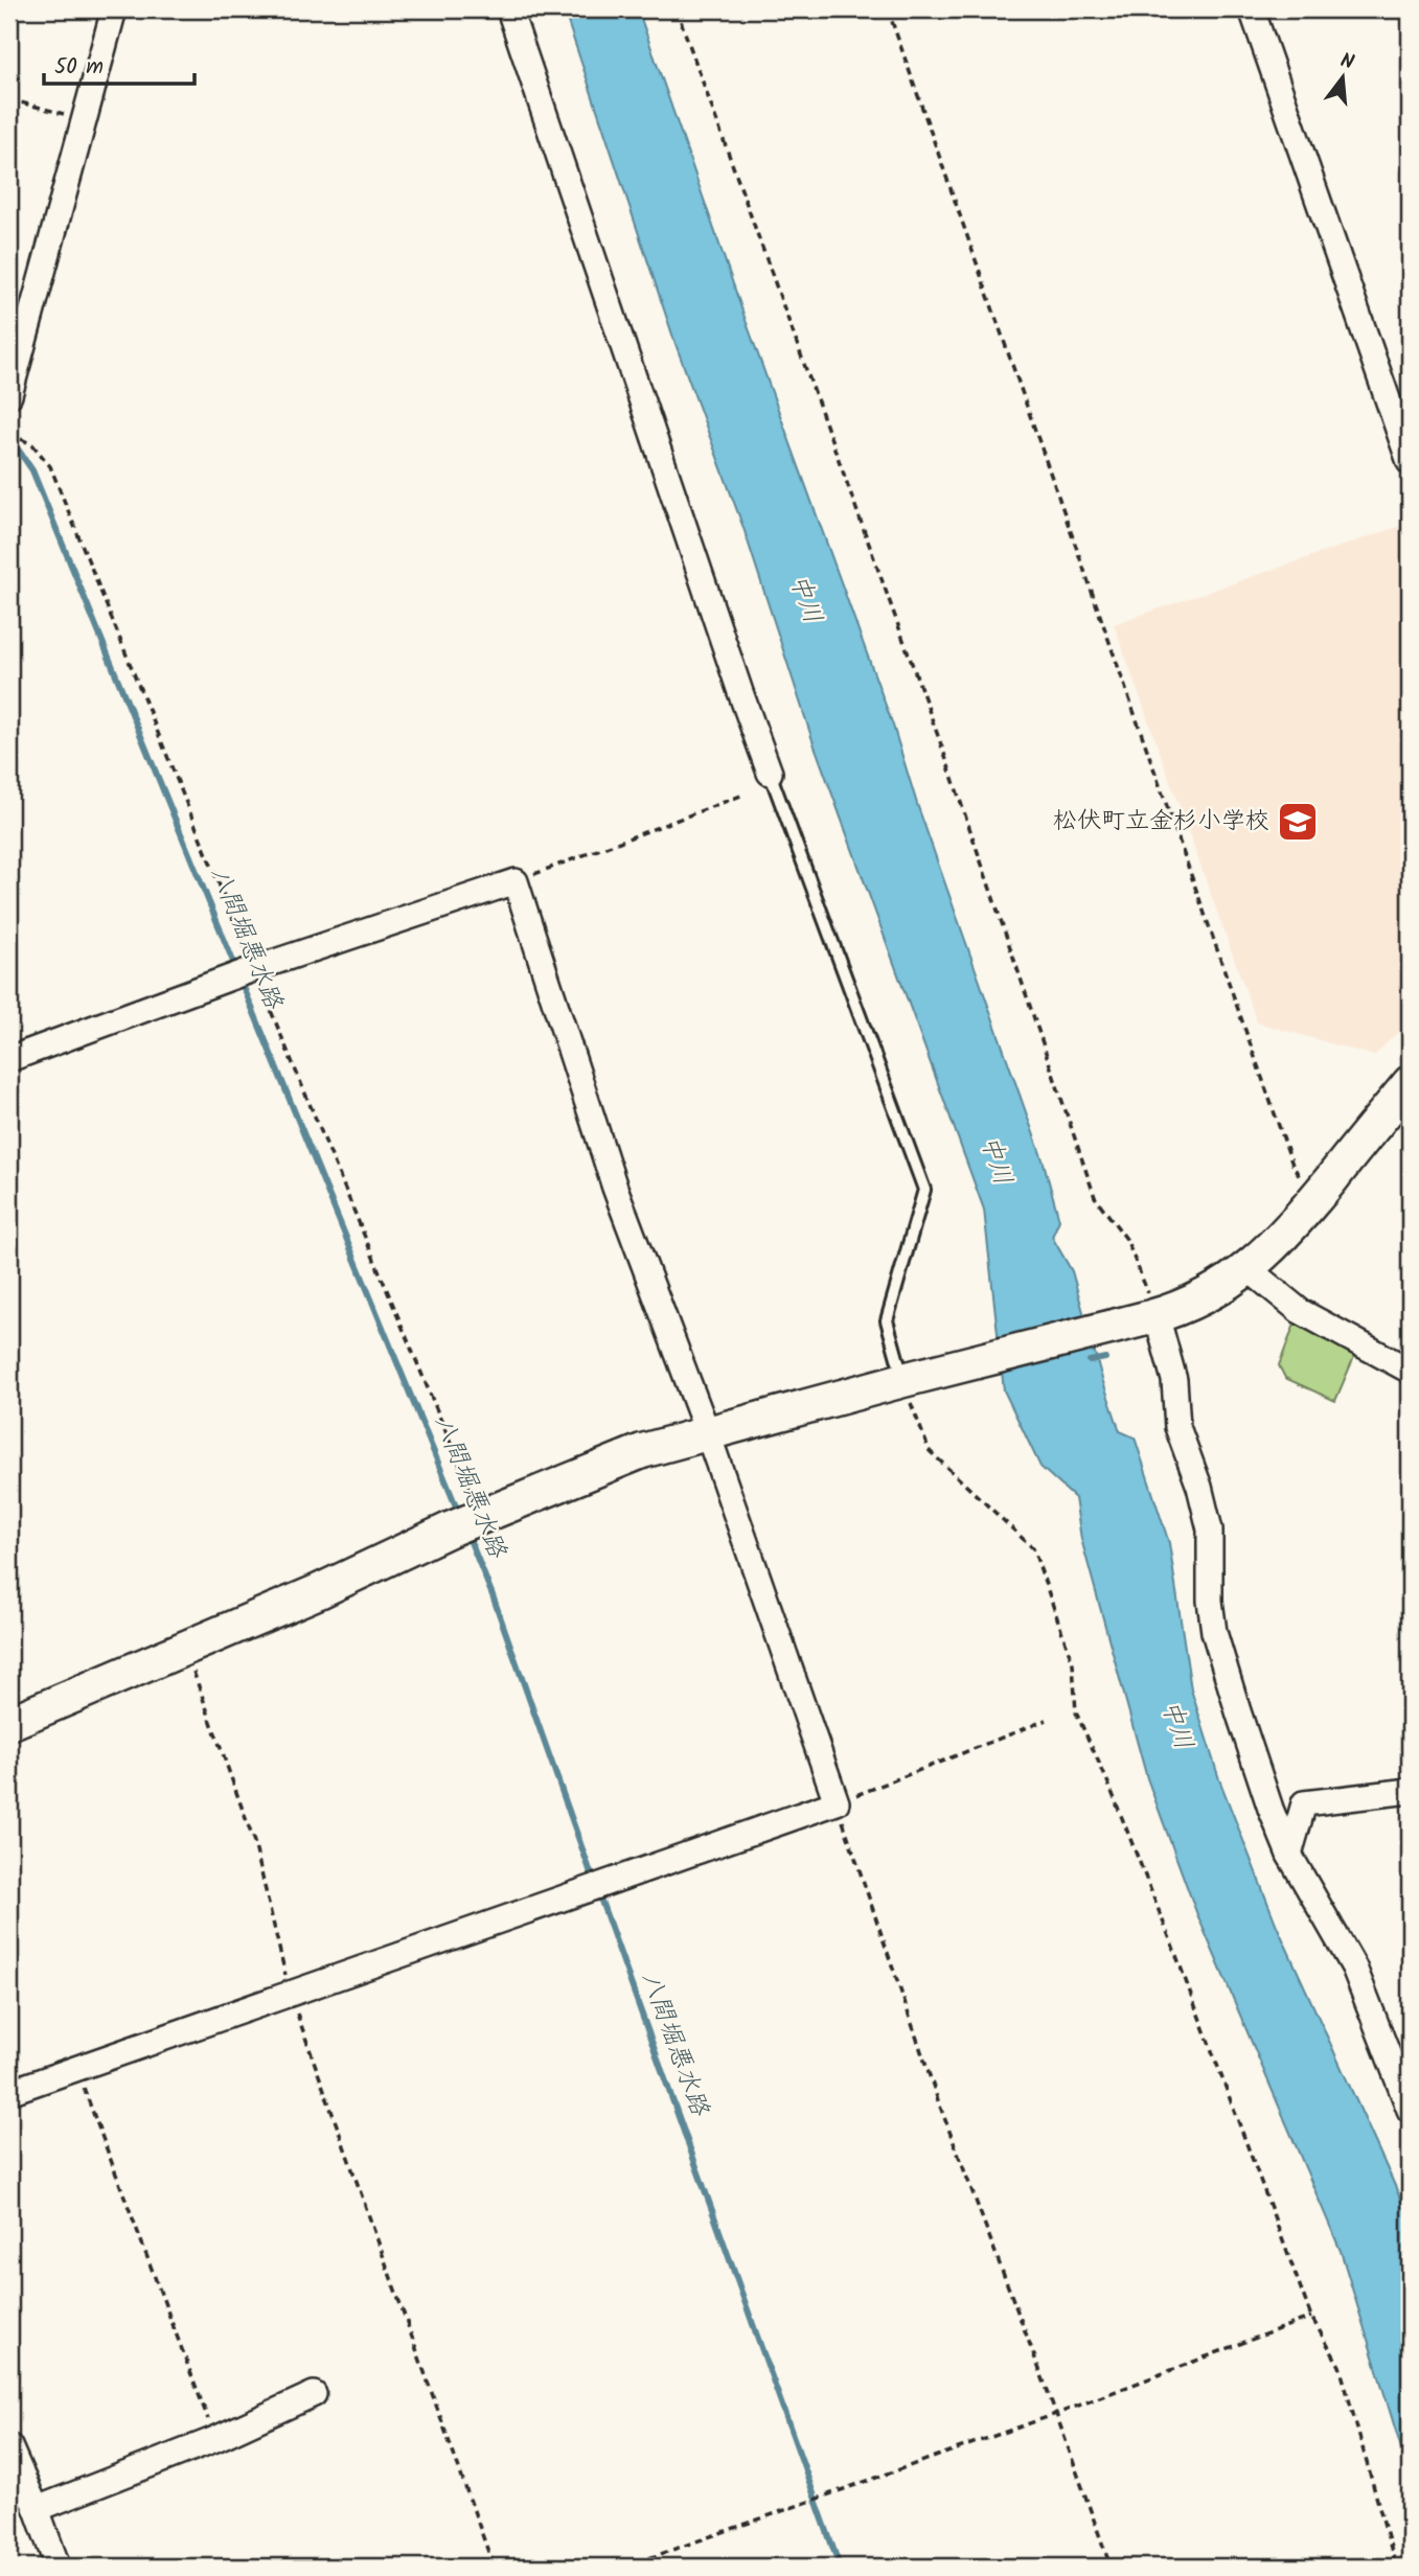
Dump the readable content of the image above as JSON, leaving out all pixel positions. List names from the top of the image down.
{
  "water": ["中川", "八間堀悪水路"],
  "places": {
    "school or university": ["松伏町立金杉小学校"]
  },
  "scale_bar": "50 m",
  "north": "top"
}
